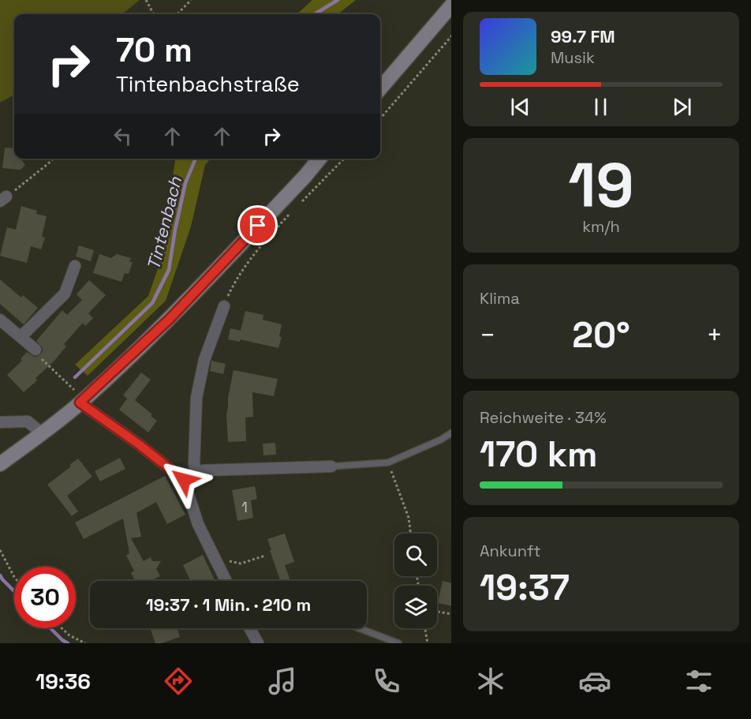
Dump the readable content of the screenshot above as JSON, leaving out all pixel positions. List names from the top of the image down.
{
  "water": ["Tintenbach"],
  "house_numbers": ["1"],
  "page": {
    "turn": ["70 m", "Tintenbachstraße"],
    "song": ["99.7 FM", "Musik"],
    "tile": [
      ["19", "km/h"],
      "Klima",
      ["Reichweite · 34%", "170 km"],
      ["Ankunft", "19:37"]
    ],
    "heat": ["−", "20°", "+"],
    "limit": "30",
    "trip": "19:37 · 1 Min. · 210 m",
    "tabs": "19:36"
  }
}
